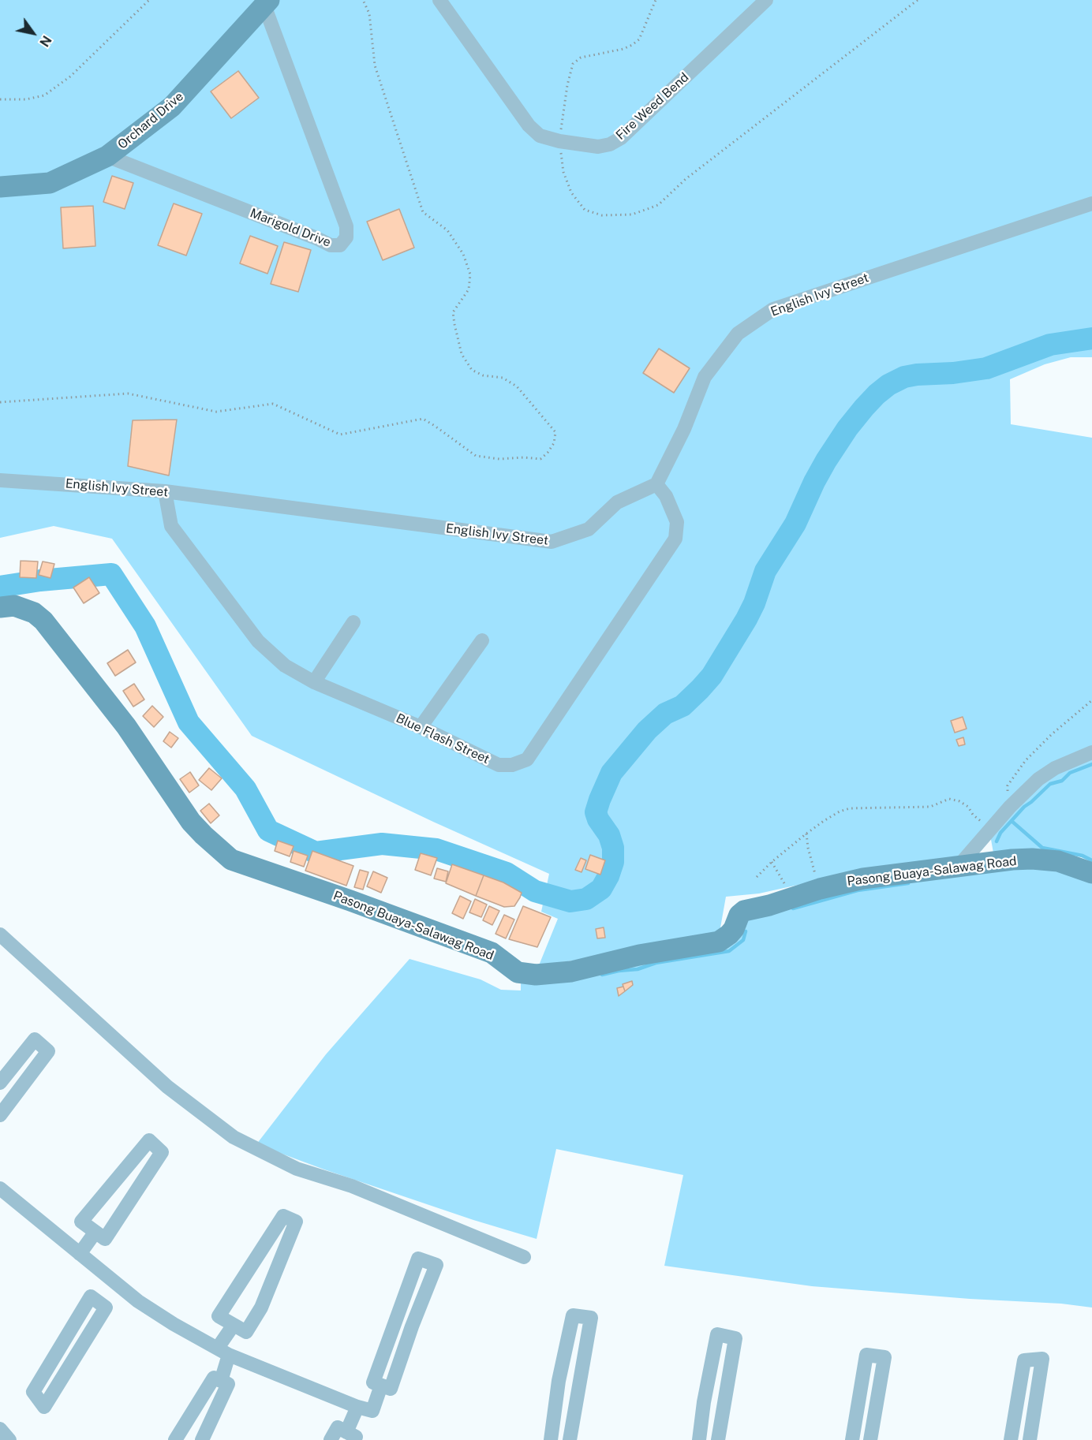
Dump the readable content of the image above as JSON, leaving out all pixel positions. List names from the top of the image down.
{
  "streets": {
    "street": [
      "Fire Weed Bend",
      "Orchard Drive",
      "Marigold Drive",
      "English Ivy Street",
      "Blue Flash Street",
      "Pasong Buaya-Salawag Road"
    ]
  },
  "crossings": [
    ["Orchard Drive", "Marigold Drive"],
    ["English Ivy Street", "Blue Flash Street"]
  ],
  "north": "bottom right"
}
